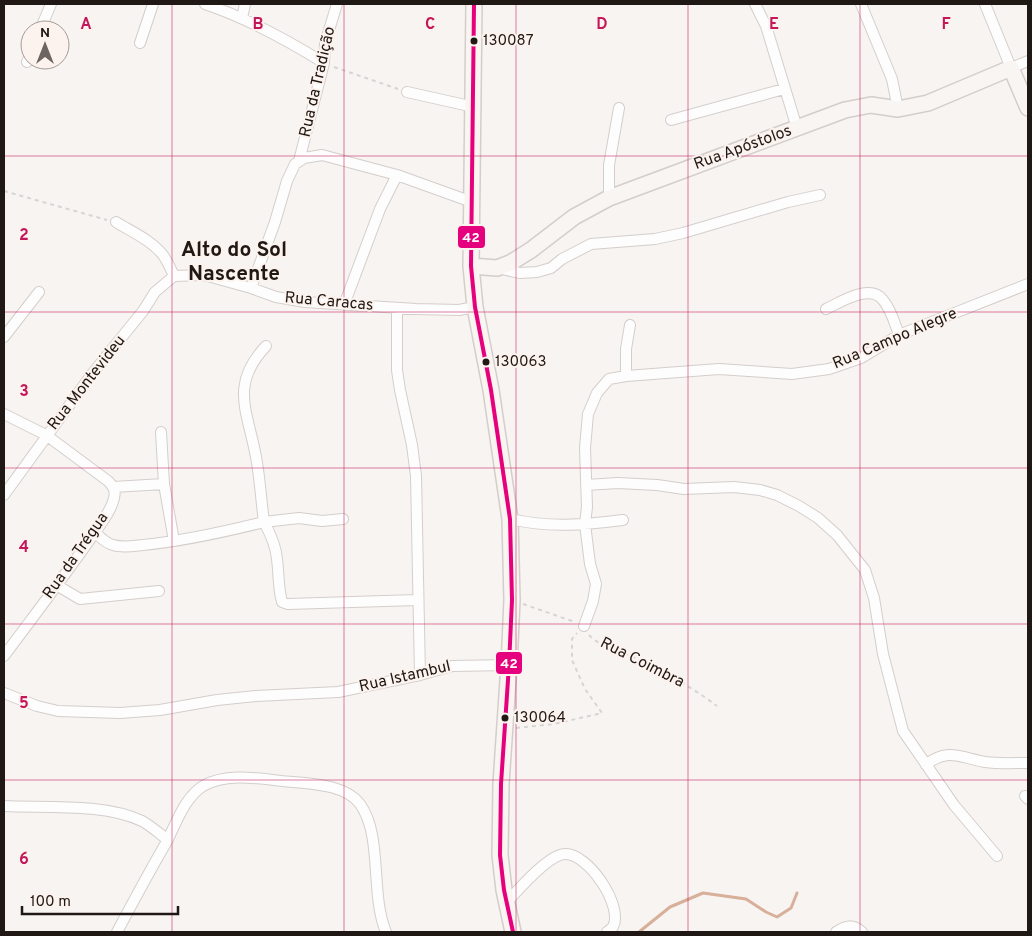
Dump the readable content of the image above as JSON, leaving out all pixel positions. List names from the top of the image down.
{
  "streets": {
    "main road": ["Rua Apóstolos"],
    "street": [
      "Rua da Tradição",
      "Rua Caracas",
      "Rua Campo Alegre",
      "Rua Montevideu",
      "Rua da Trégua",
      "Rua Istambul"
    ],
    "path": ["Rua Coimbra"]
  },
  "crossings": [
    ["Rua da Tradição", "Rua Caracas"],
    ["Rua Caracas", "Rua Montevideu"]
  ],
  "districts": ["Alto do Sol Nascente"],
  "places": ["130087", "130063", "130064"],
  "lines": ["transit line 42"],
  "scale_bar": "100 m",
  "north": "top",
  "grid": {
    "columns": [
      "A",
      "B",
      "C",
      "D",
      "E",
      "F"
    ],
    "rows": [
      "2",
      "3",
      "4",
      "5",
      "6"
    ]
  }
}
